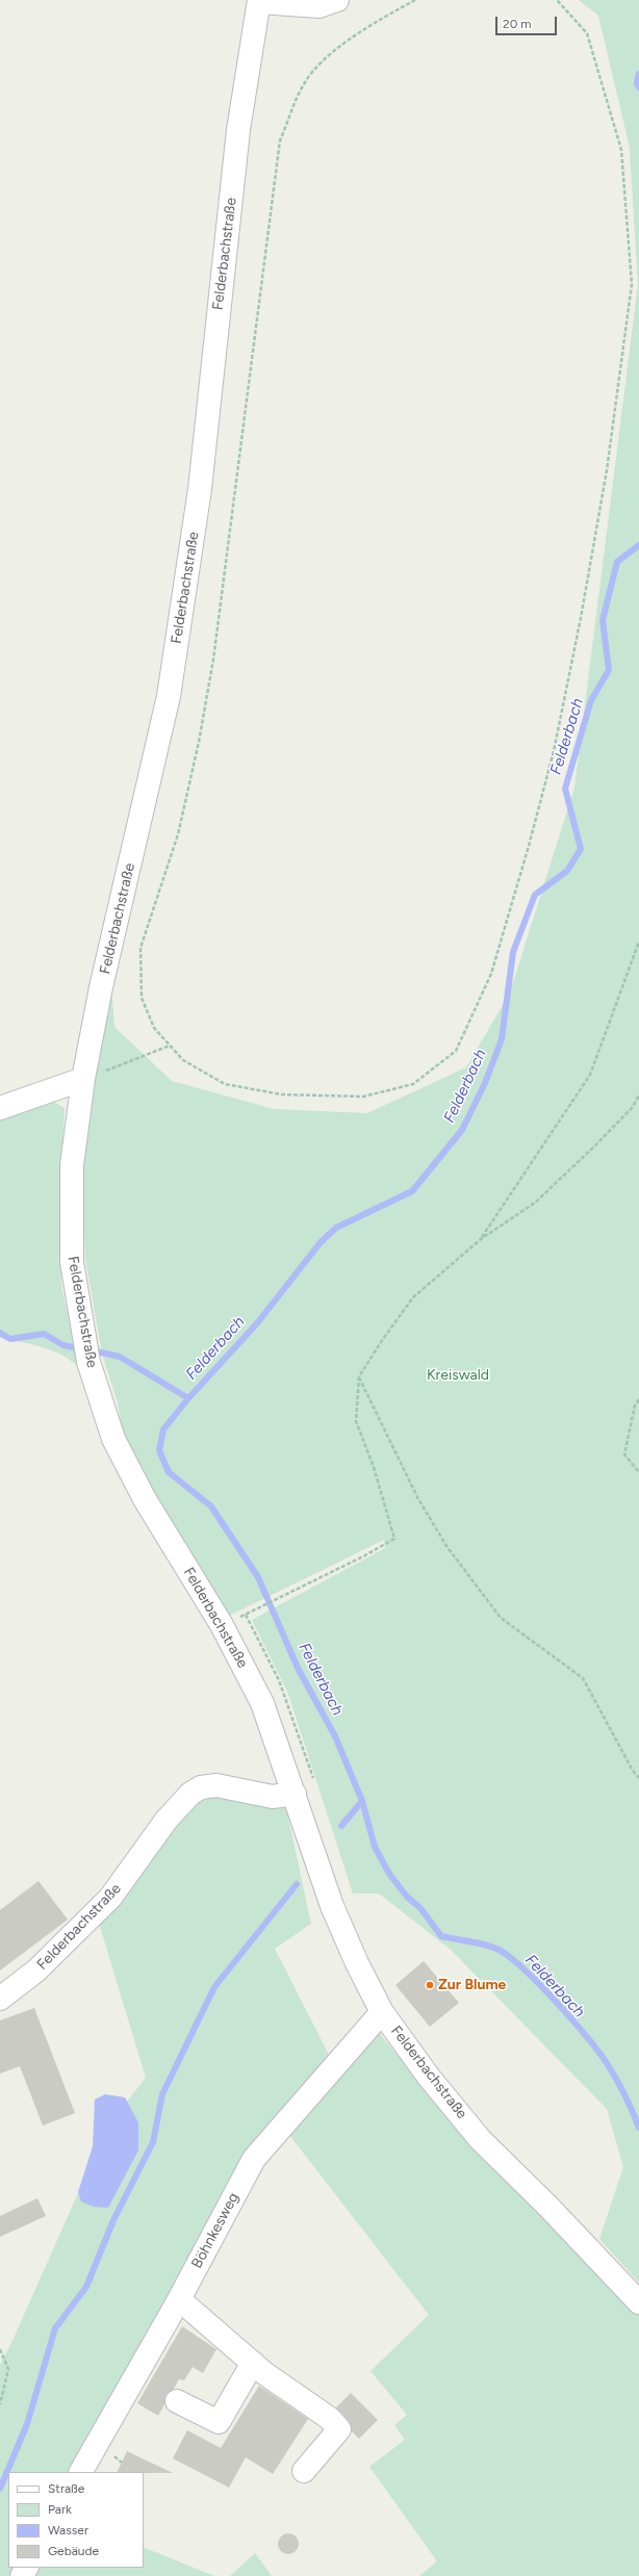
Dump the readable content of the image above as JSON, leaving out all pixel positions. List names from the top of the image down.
{
  "streets": {
    "street": ["Felderbachstraße", "Böhnkesweg"]
  },
  "crossings": [
    ["Felderbachstraße", "Böhnkesweg"]
  ],
  "water": ["Felderbach"],
  "parks": ["Kreiswald"],
  "places": ["Zur Blume"],
  "legend": [
    "Straße",
    "Park",
    "Wasser",
    "Gebäude"
  ],
  "scale_bar": "20 m"
}
